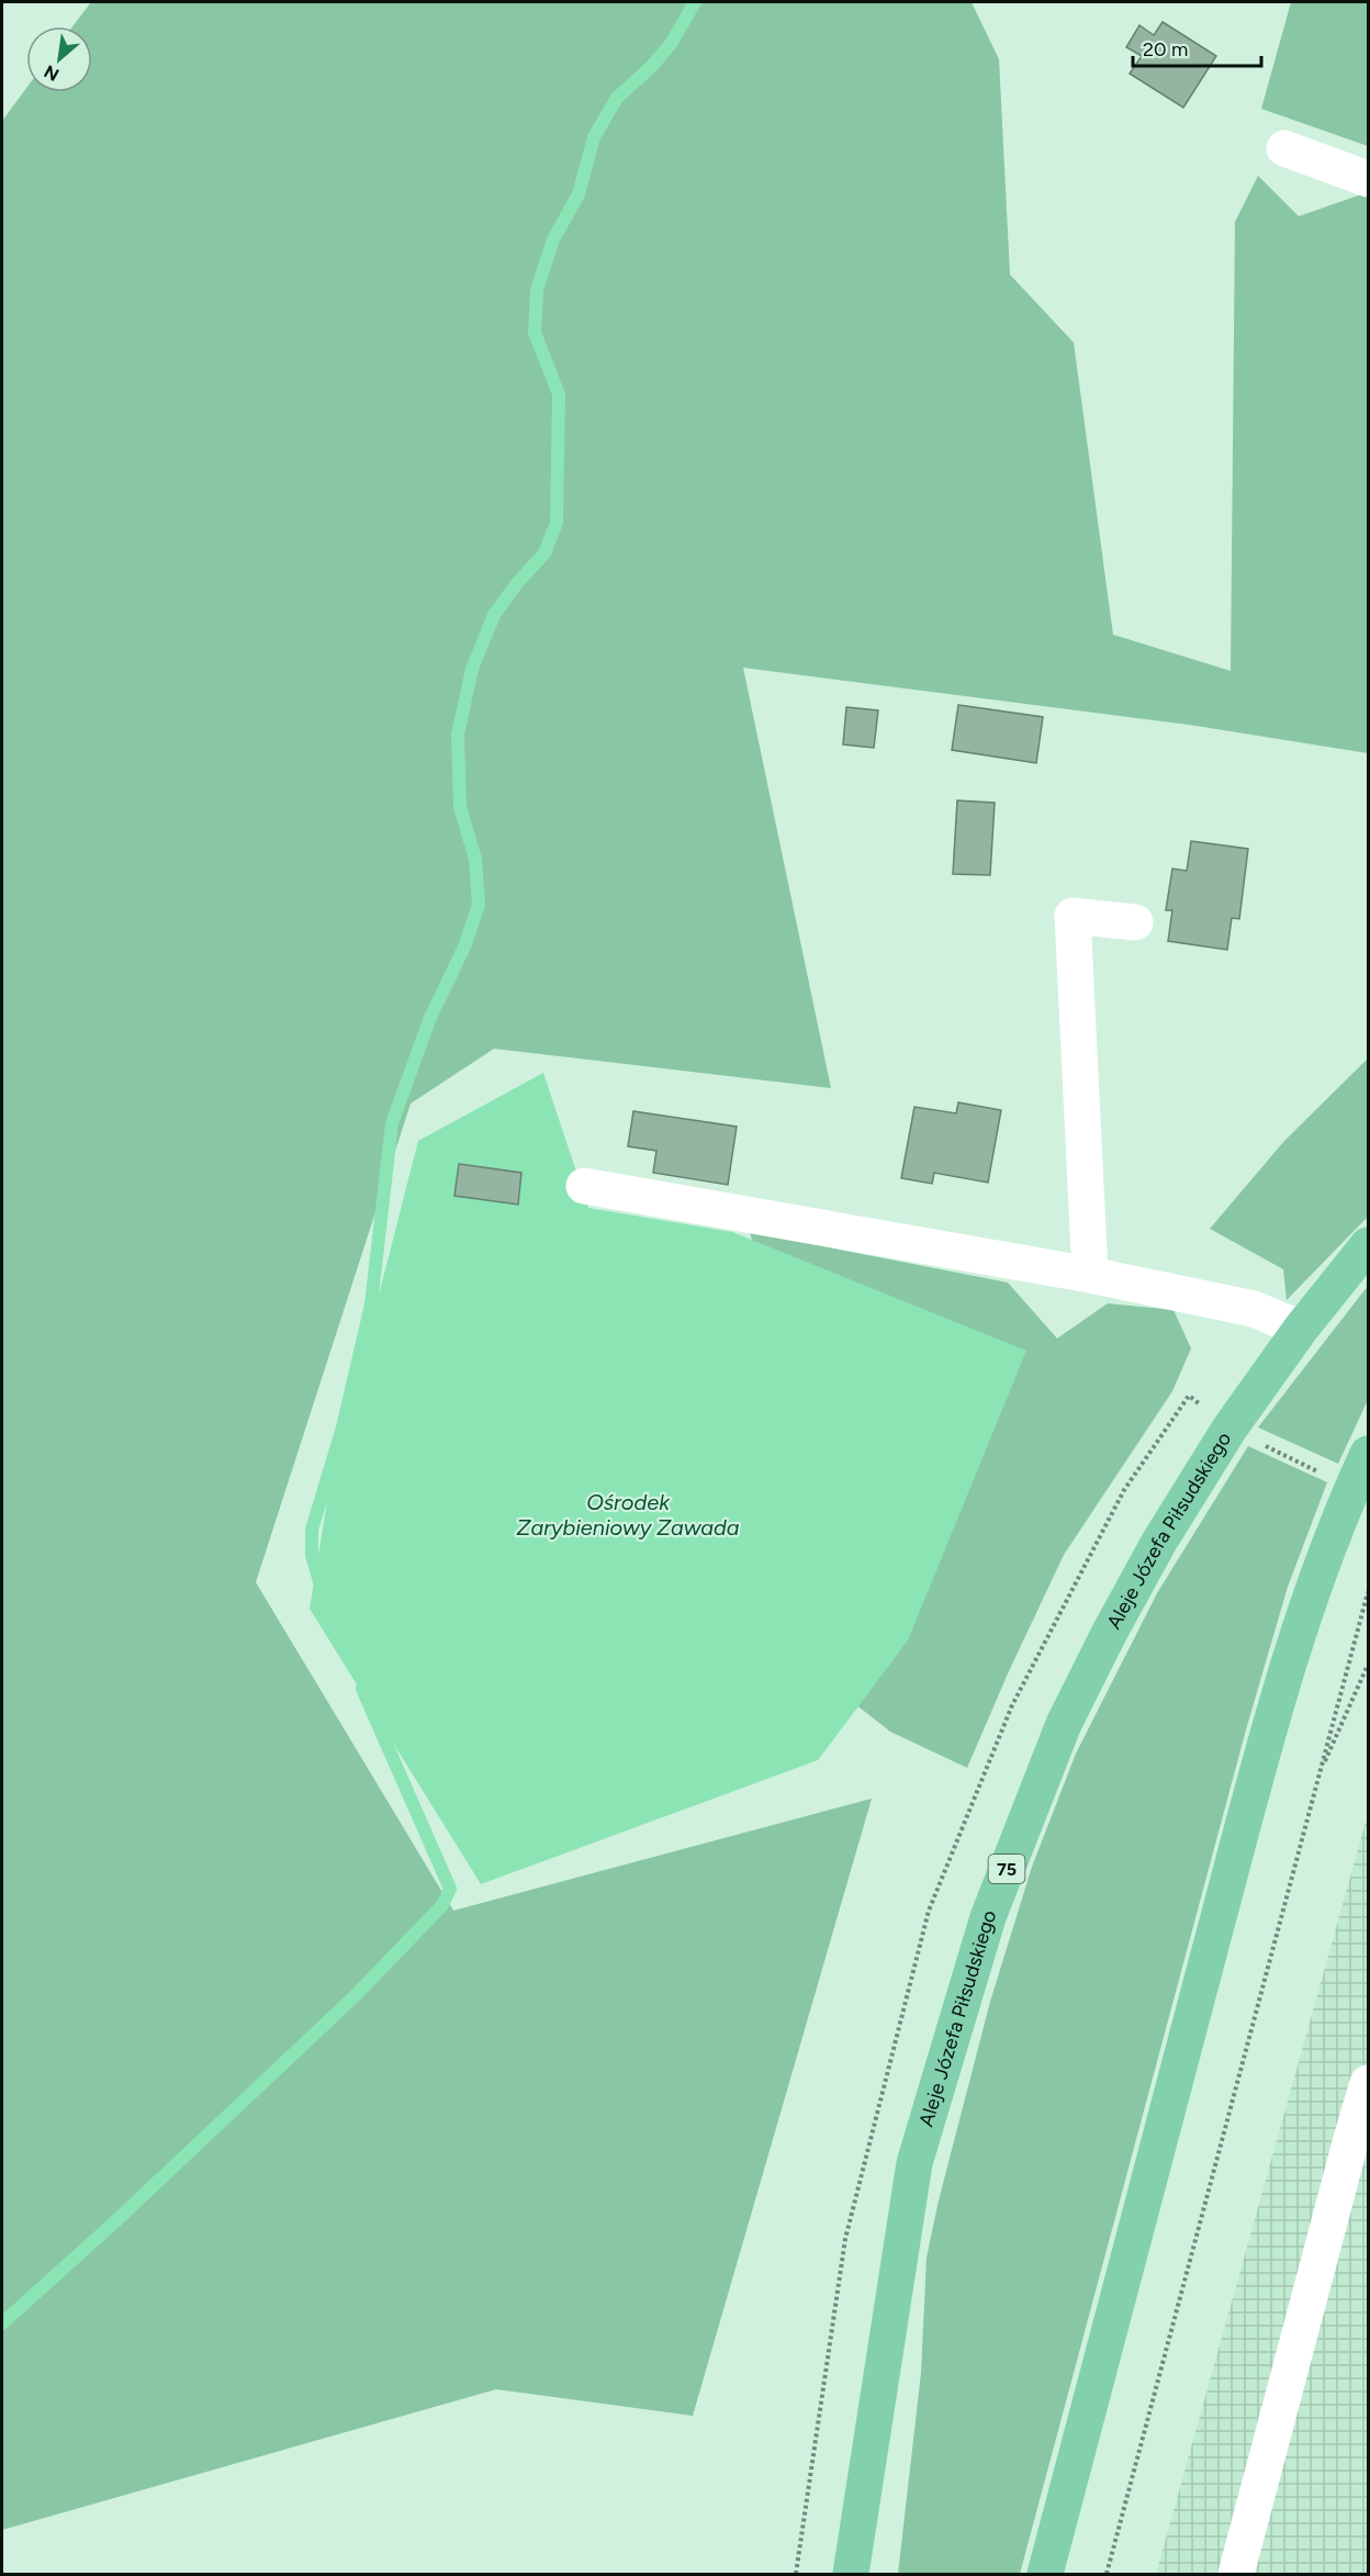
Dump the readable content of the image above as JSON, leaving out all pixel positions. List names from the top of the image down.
{
  "streets": {
    "main road": ["Aleje Józefa Piłsudskiego", "75"]
  },
  "water": ["Ośrodek Zarybieniowy Zawada"],
  "scale_bar": "20 m",
  "north": "bottom left"
}
